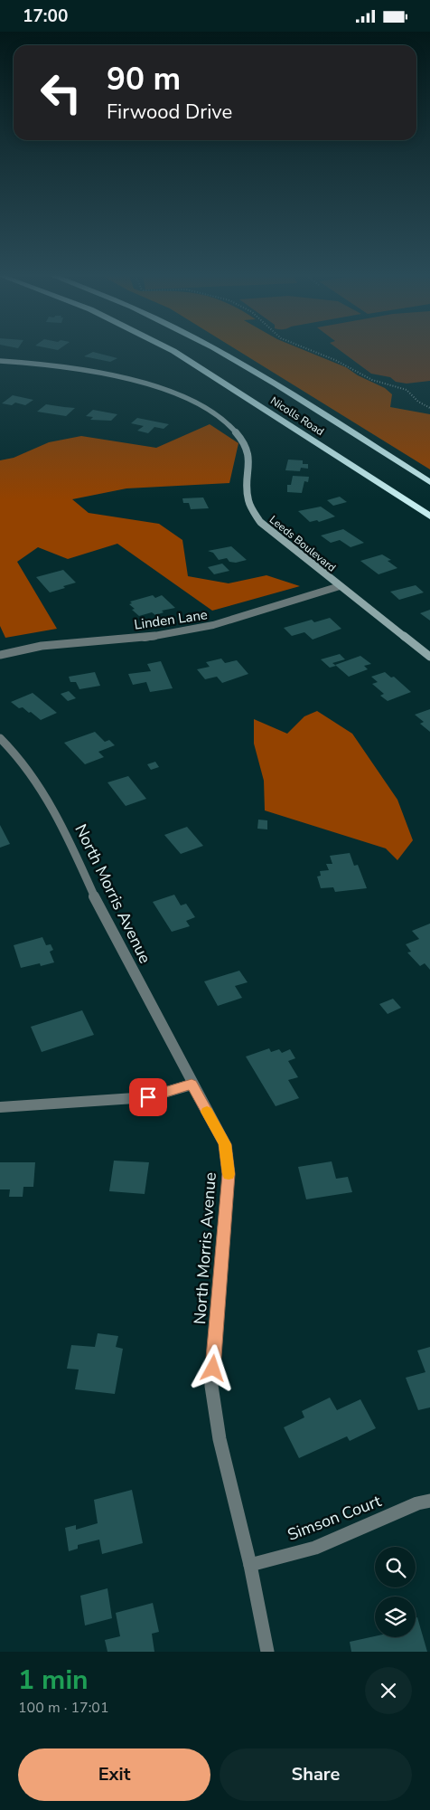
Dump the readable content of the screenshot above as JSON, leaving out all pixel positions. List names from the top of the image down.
{
  "streets": {
    "highway": ["Nicolls Road"],
    "street": [
      "Leeds Boulevard",
      "Linden Lane",
      "North Morris Avenue",
      "Simson Court"
    ]
  },
  "crossings": [
    ["Leeds Boulevard", "Linden Lane"],
    ["North Morris Avenue", "Simson Court"]
  ],
  "page": {
    "status": "17:00",
    "turn": ["90 m", "Firwood Drive"],
    "heading": ["1 min", "100 m · 17:01"],
    "buttons": ["Exit", "Share"]
  }
}
